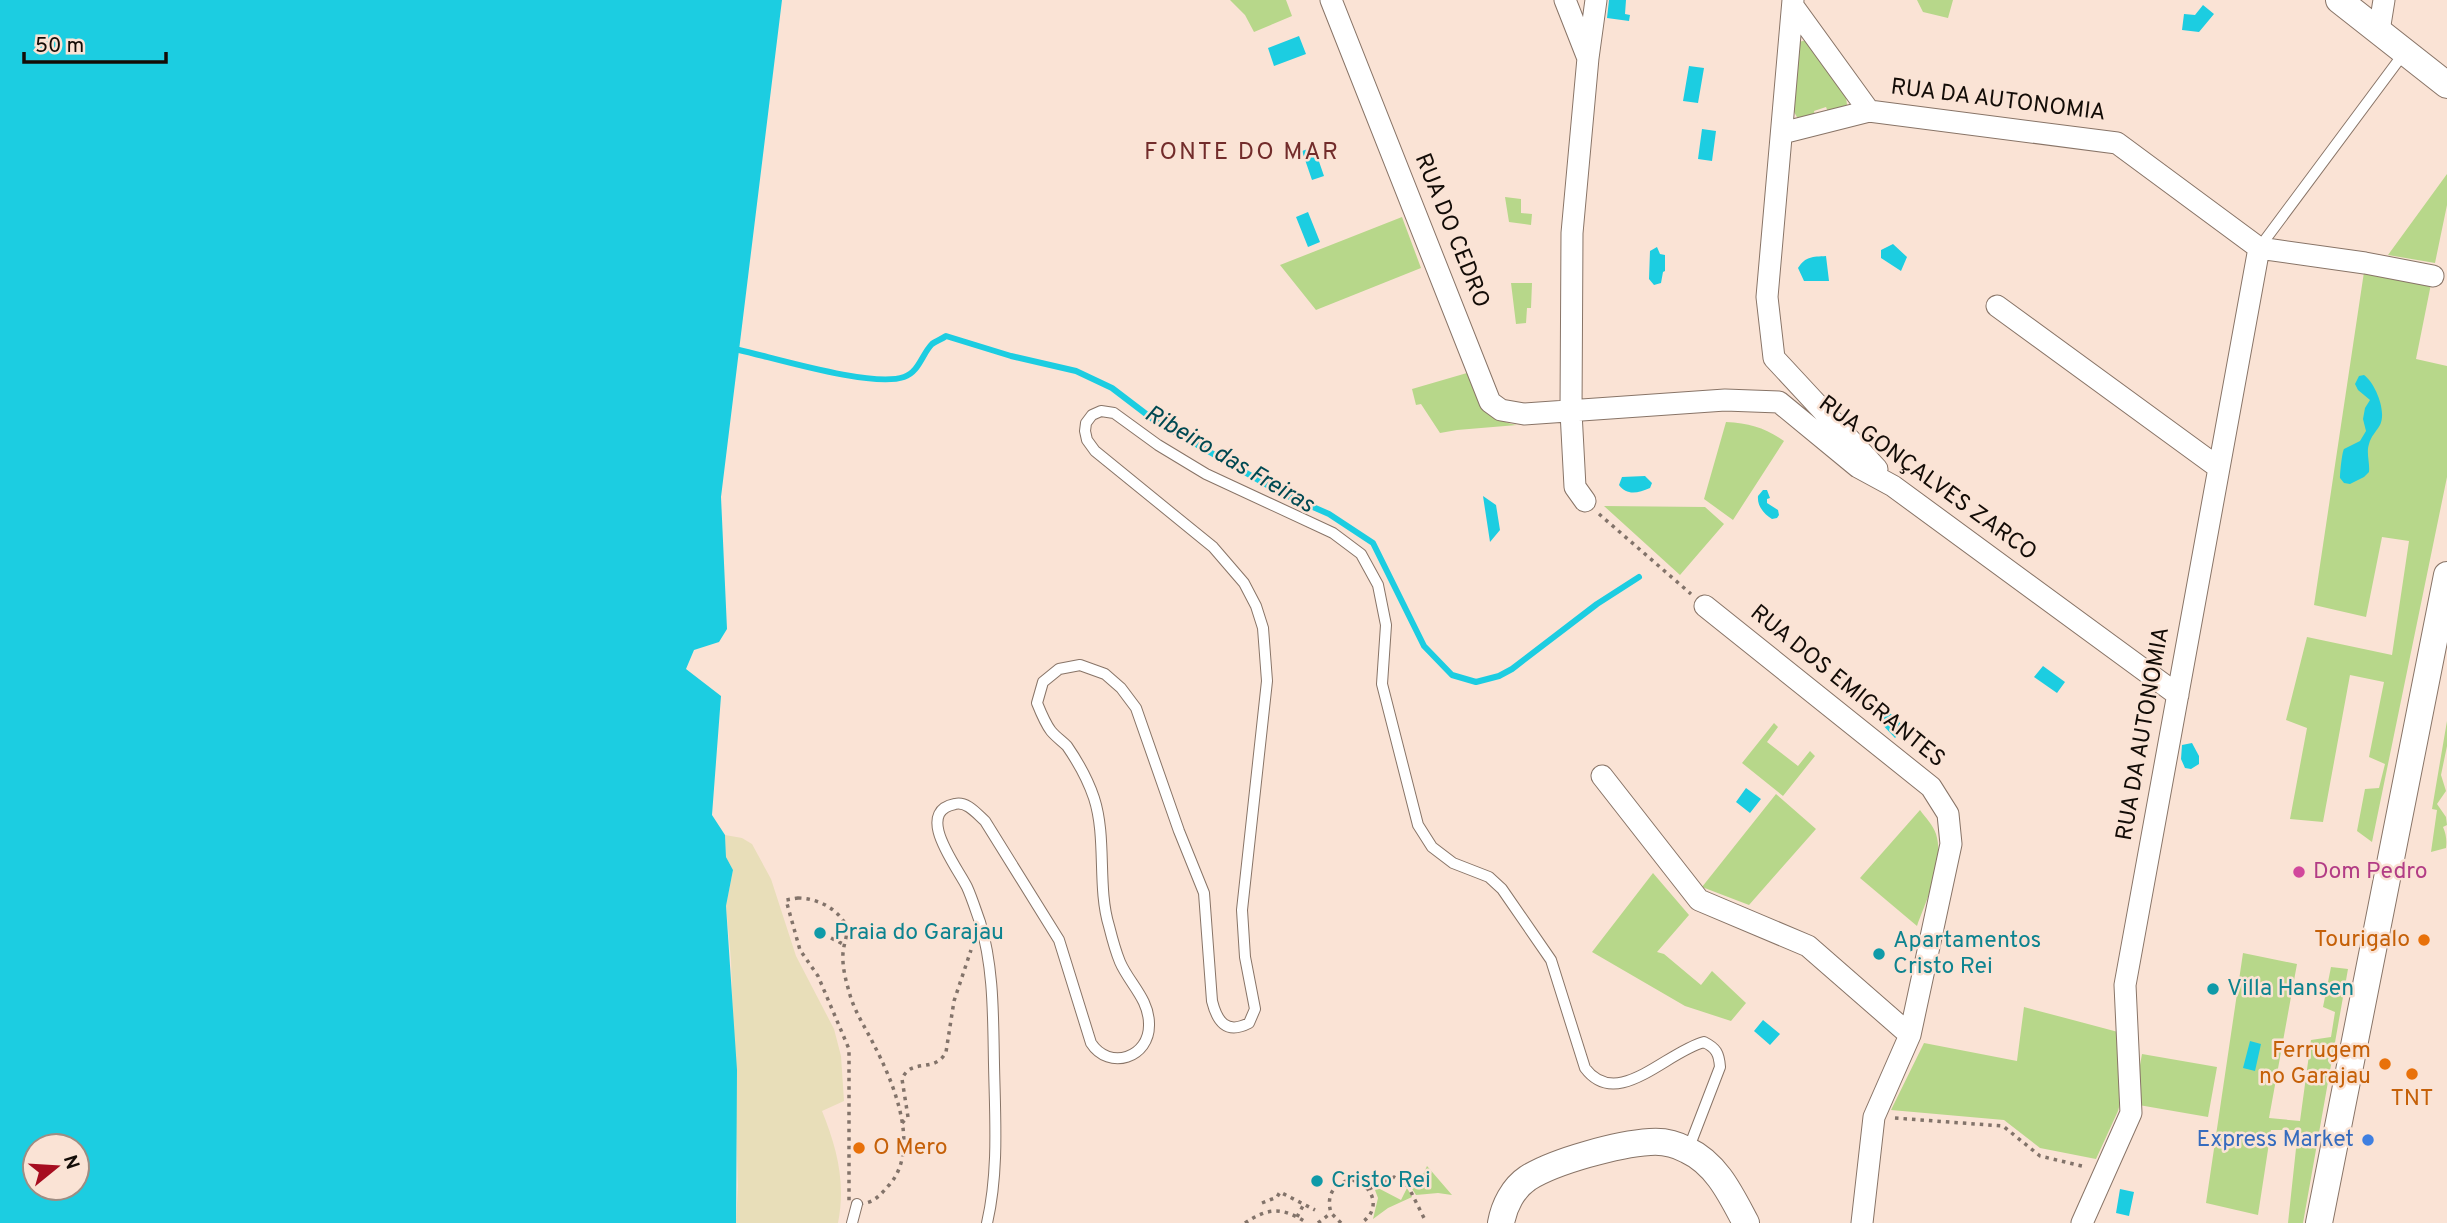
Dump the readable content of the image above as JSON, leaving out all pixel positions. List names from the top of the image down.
{
  "streets": {
    "street": [
      "RUA DA AUTONOMIA",
      "RUA DO CEDRO",
      "RUA GONÇALVES ZARCO",
      "RUA DOS EMIGRANTES"
    ]
  },
  "crossings": [
    ["RUA DA AUTONOMIA", "RUA GONÇALVES ZARCO"],
    ["RUA DO CEDRO", "RUA GONÇALVES ZARCO"]
  ],
  "districts": ["FONTE DO MAR"],
  "water": ["Ribeiro das Freiras"],
  "places": [
    "Dom Pedro",
    "Praia do Garajau",
    "Tourigalo",
    "Apartamentos Cristo Rei",
    "Villa Hansen",
    "Ferrugem no Garajau",
    "TNT",
    "Express Market",
    "O Mero",
    "Cristo Rei"
  ],
  "scale_bar": "50 m",
  "north": "right"
}
